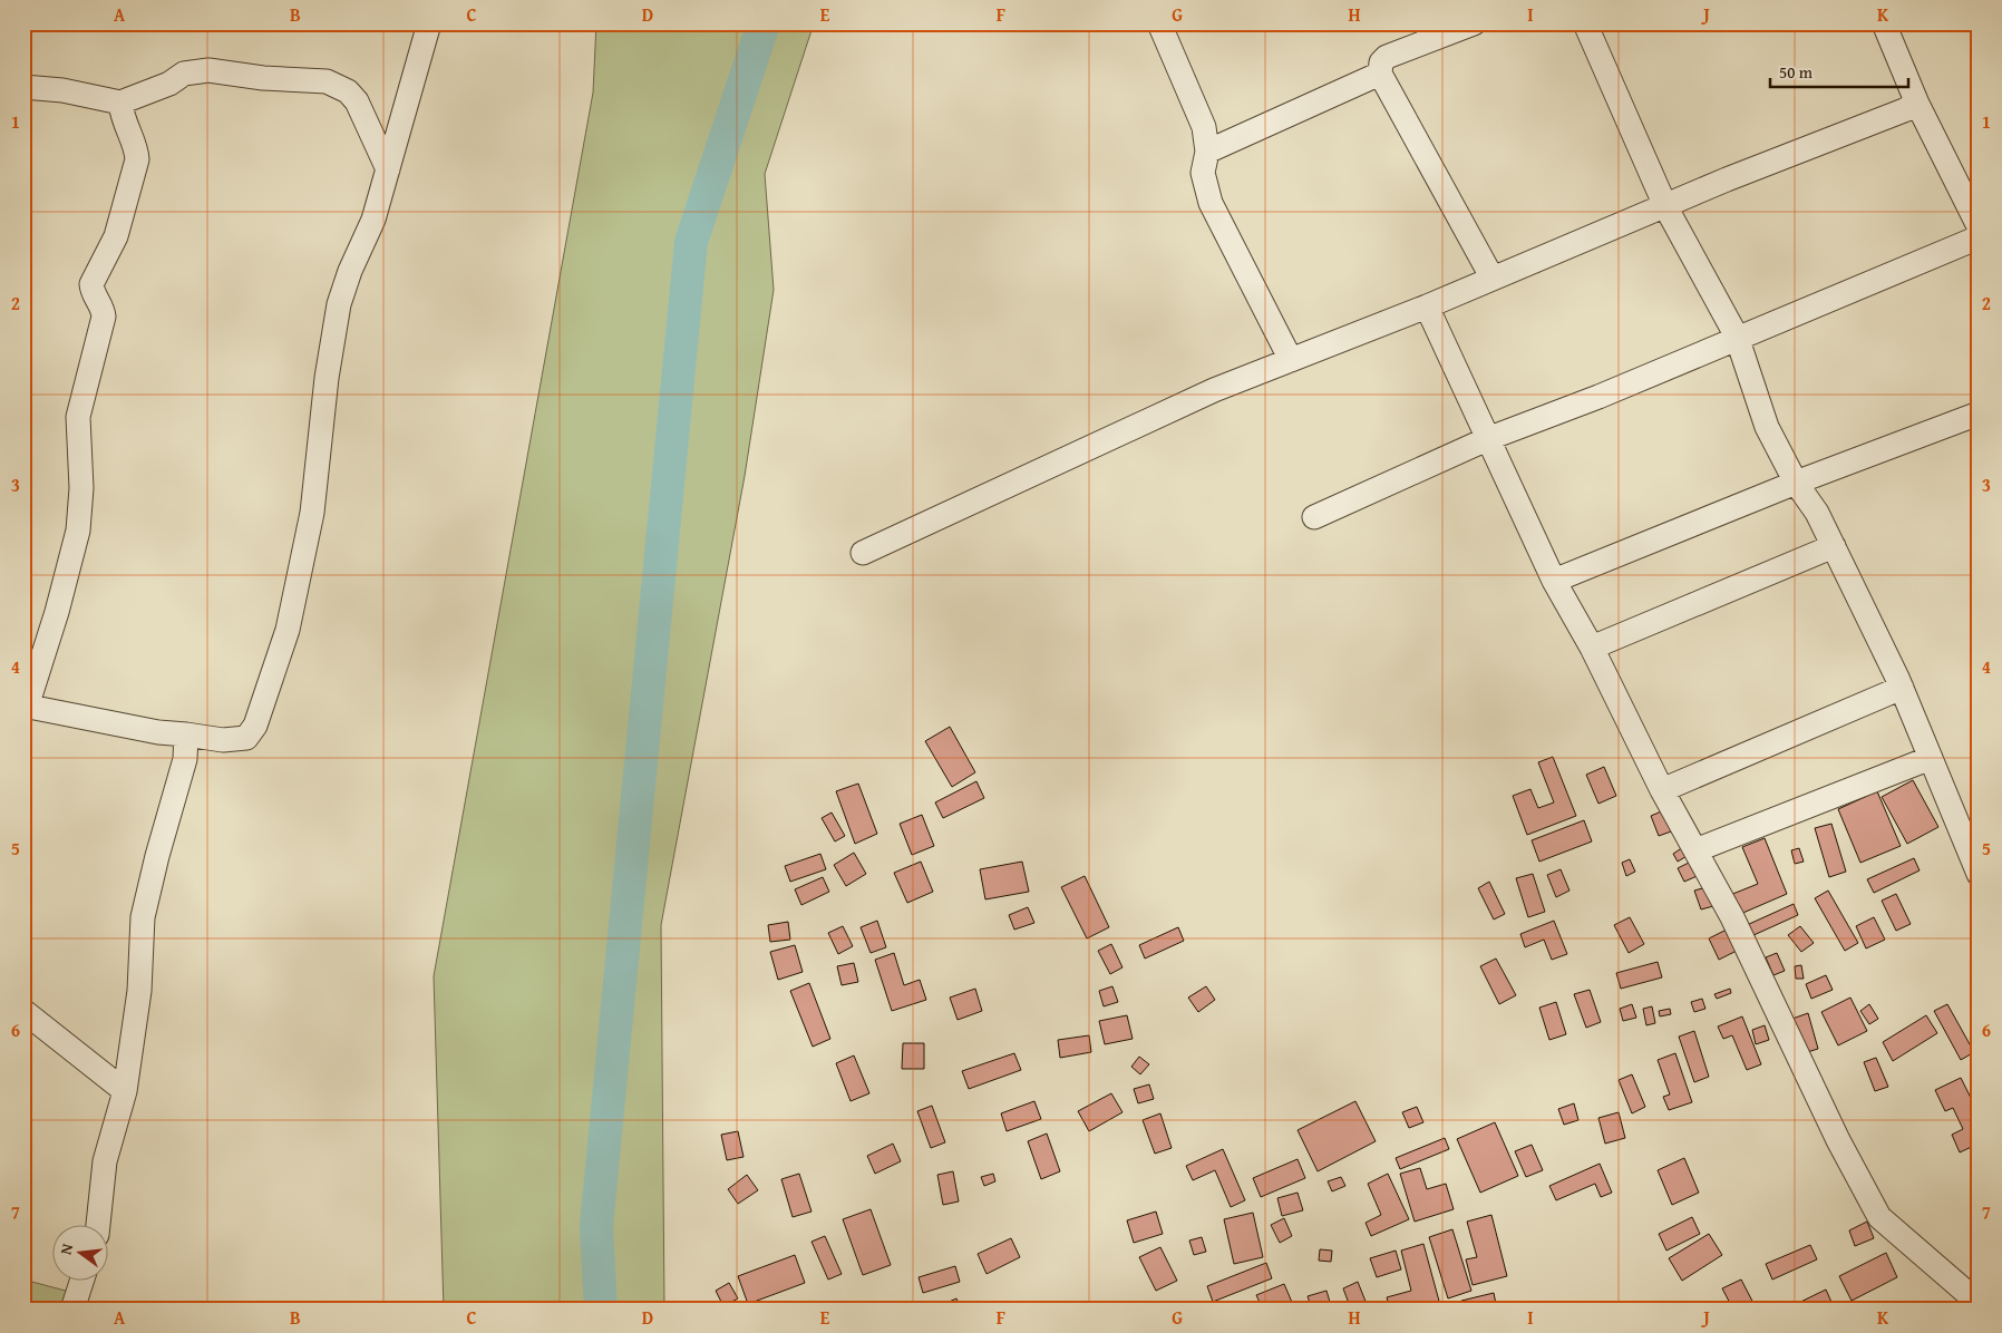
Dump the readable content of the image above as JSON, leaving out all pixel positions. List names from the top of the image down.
{
  "scale_bar": "50 m",
  "north": "left",
  "grid": {
    "columns": [
      "A",
      "B",
      "C",
      "D",
      "E",
      "F",
      "G",
      "H",
      "I",
      "J",
      "K"
    ],
    "rows": [
      "1",
      "2",
      "3",
      "4",
      "5",
      "6",
      "7"
    ]
  }
}
